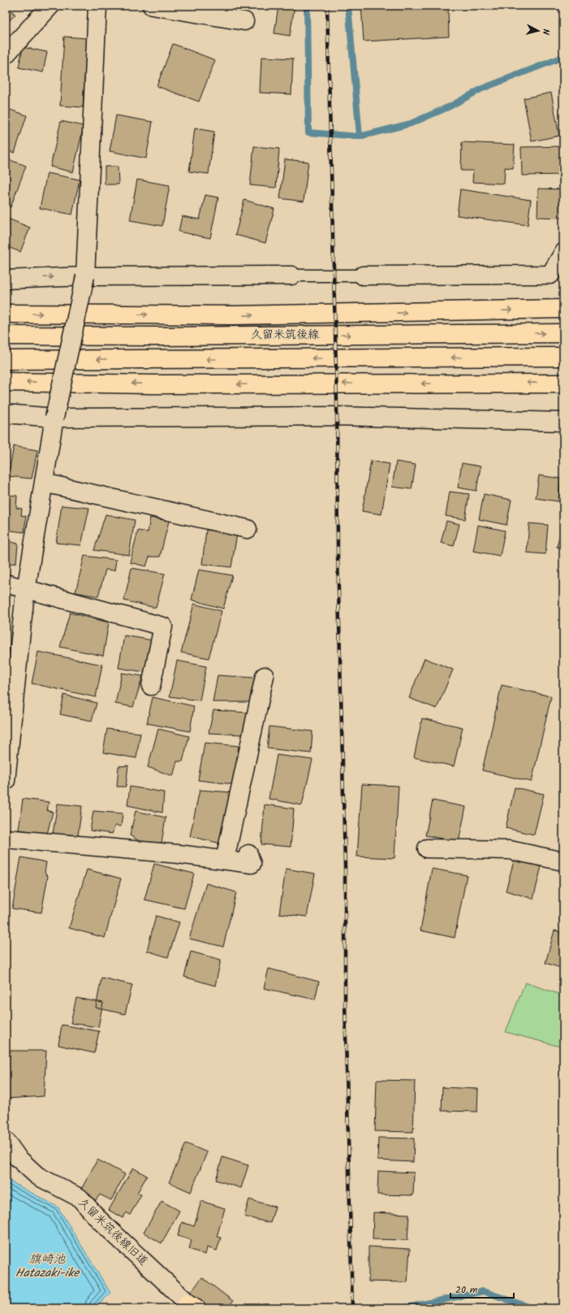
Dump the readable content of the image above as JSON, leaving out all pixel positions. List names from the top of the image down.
{
  "streets": {
    "main road": ["久留米筑後線"],
    "street": ["久留米筑後線旧道"]
  },
  "water": ["旗崎池 Hatazaki-ike"],
  "scale_bar": "20 m",
  "north": "right"
}
